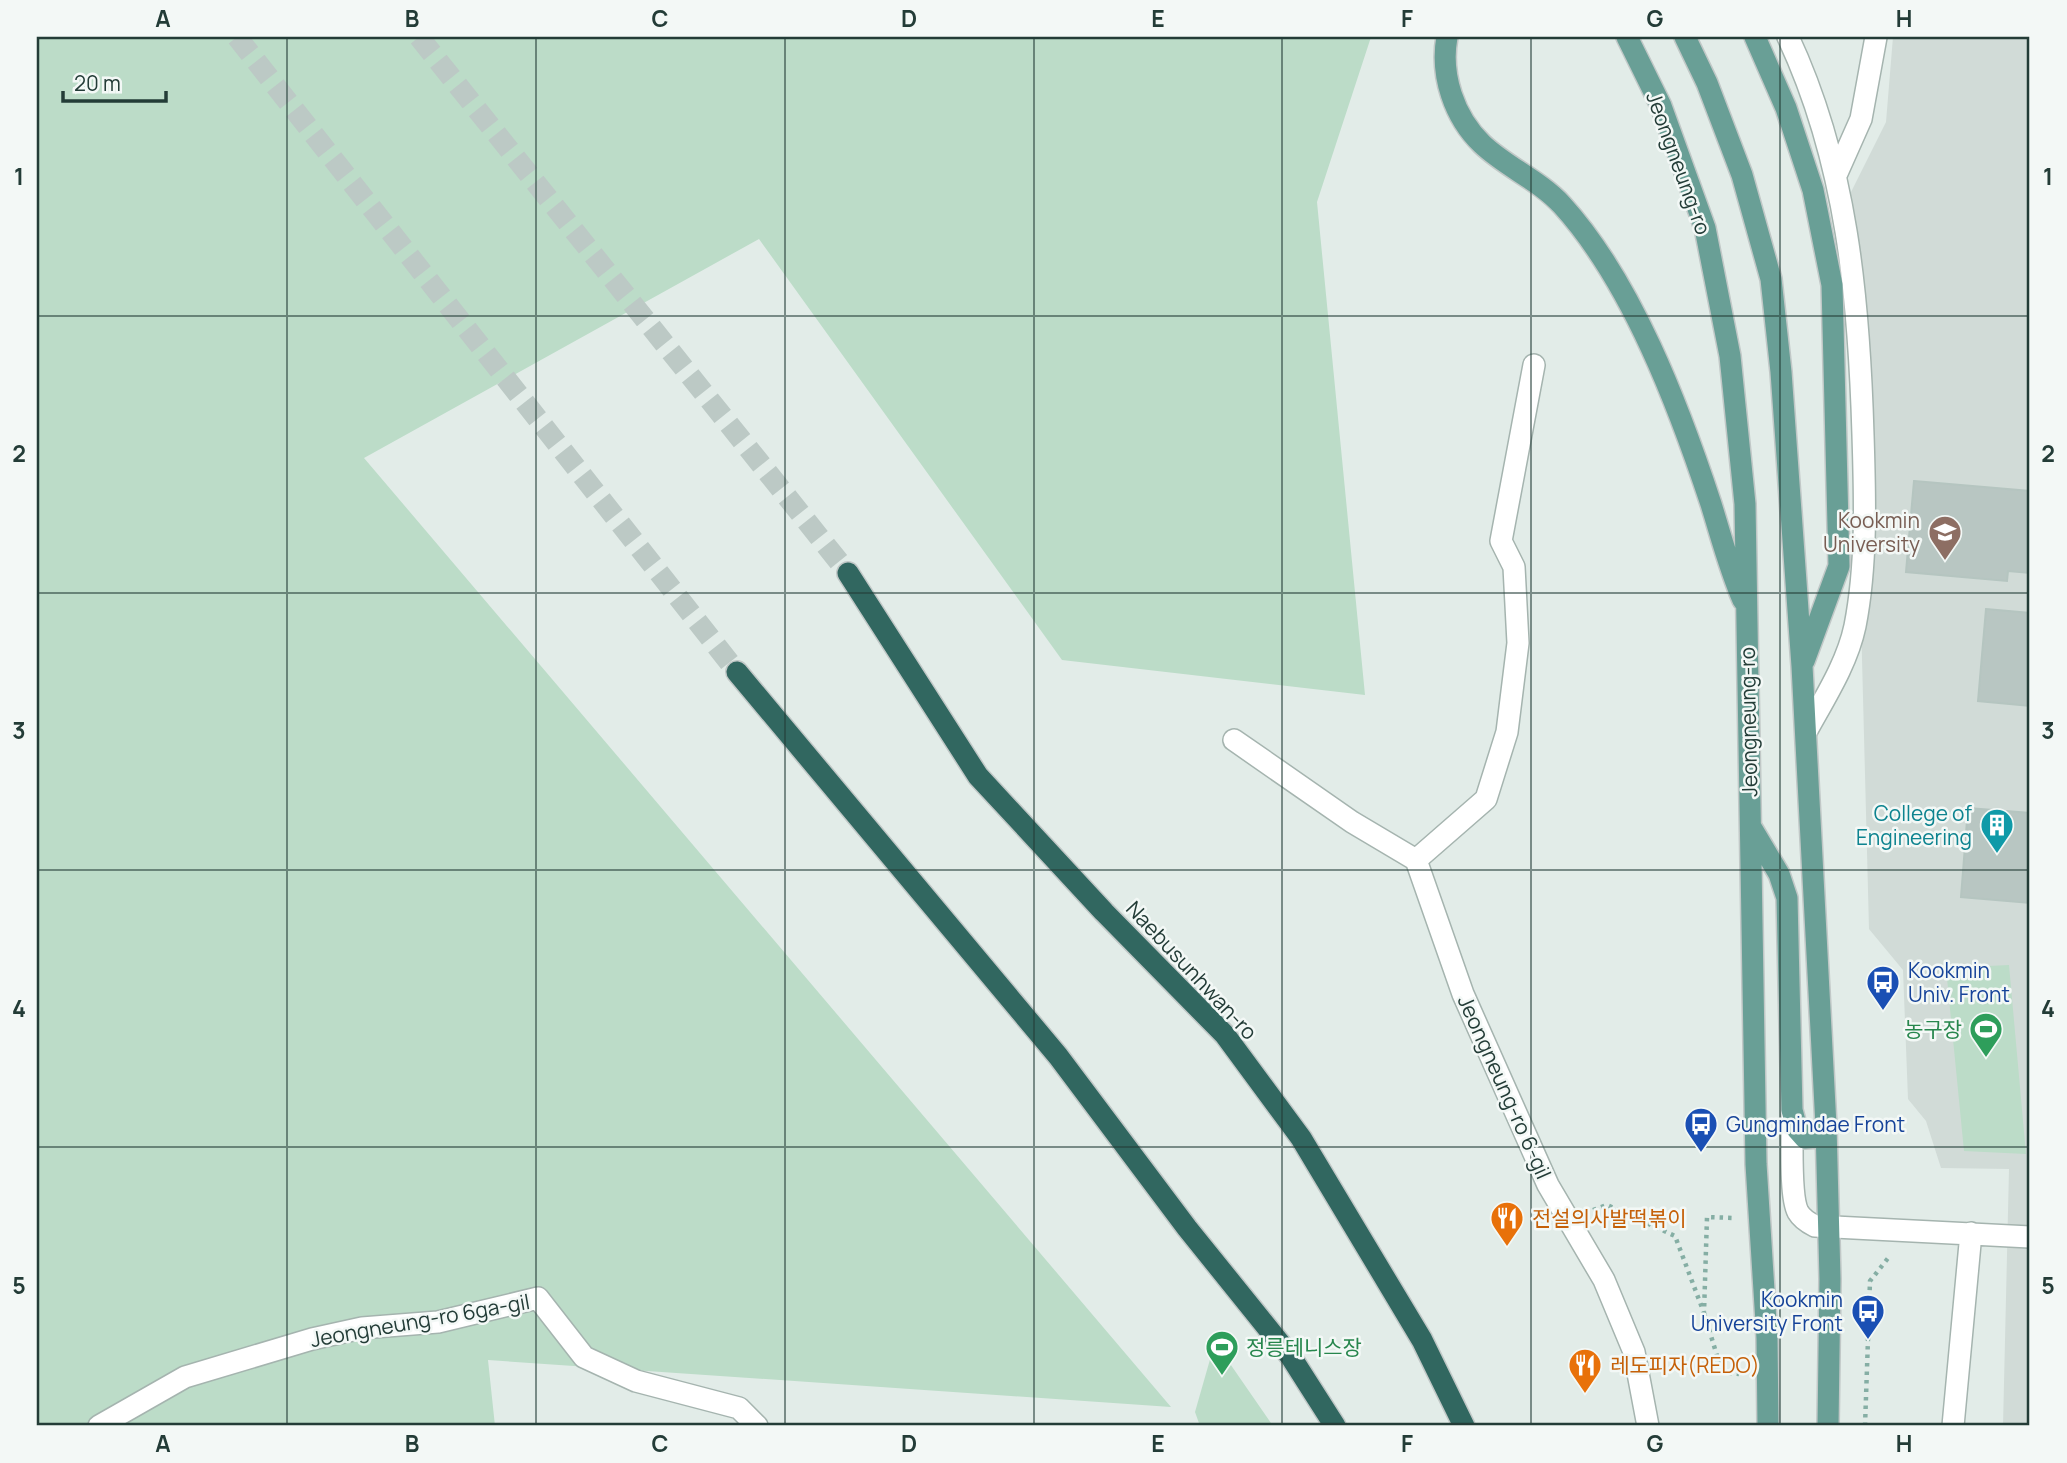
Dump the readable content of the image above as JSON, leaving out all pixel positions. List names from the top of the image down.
{
  "streets": {
    "highway": ["Naebusunhwan-ro"],
    "main road": ["Jeongneung-ro"],
    "street": ["Jeongneung-ro 6-gil", "Jeongneung-ro 6ga-gil"]
  },
  "places": {
    "school or university": ["Kookmin University"],
    "building": ["College of Engineering"],
    "bus stop": ["Kookmin Univ. Front", "Gungmindae Front", "Kookmin University Front"],
    "sports": ["농구장", "정릉테니스장"],
    "restaurant": ["전설의사발떡볶이", "레도피자(REDO)"]
  },
  "scale_bar": "20 m",
  "grid": {
    "columns": [
      "A",
      "B",
      "C",
      "D",
      "E",
      "F",
      "G",
      "H"
    ],
    "rows": [
      "1",
      "2",
      "3",
      "4",
      "5"
    ]
  }
}
